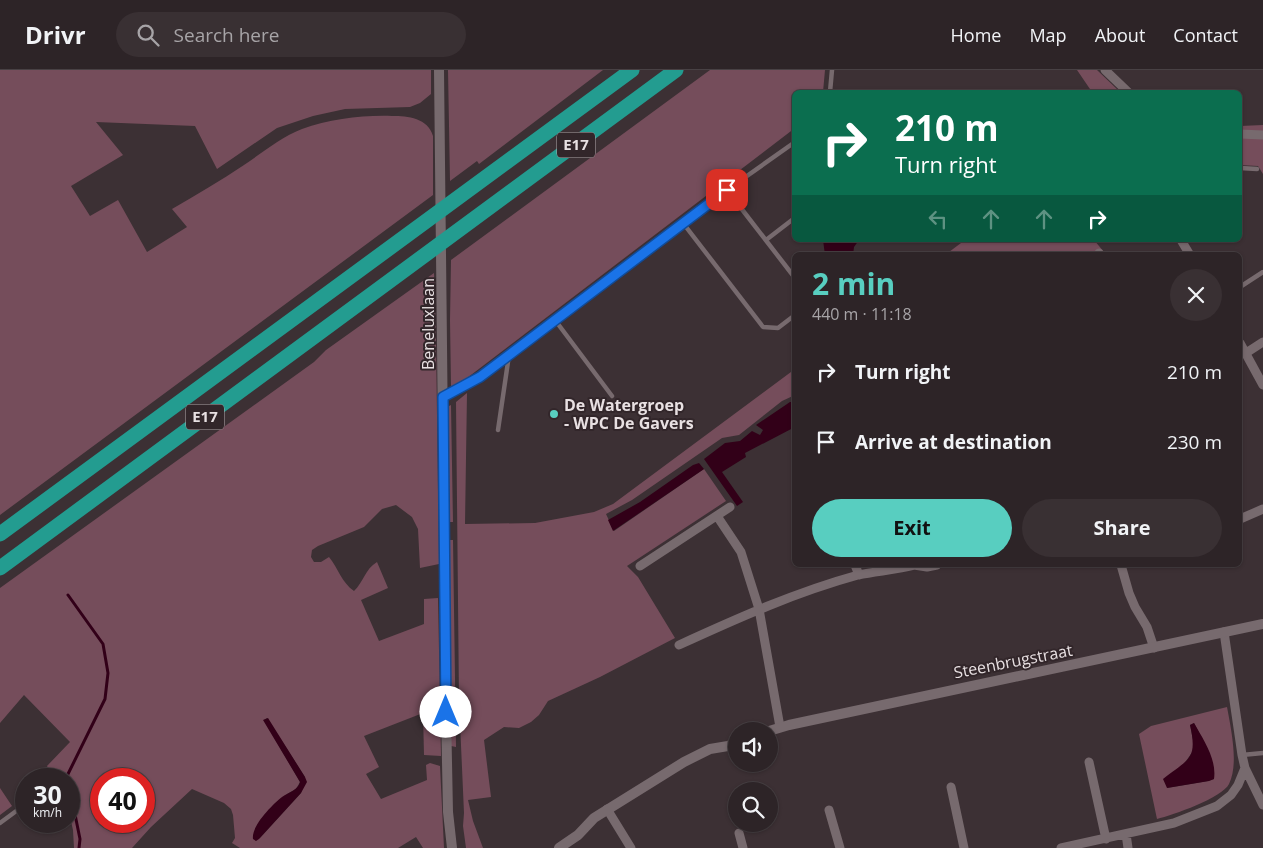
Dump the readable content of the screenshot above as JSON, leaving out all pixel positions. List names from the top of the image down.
{
  "streets": {
    "highway": ["E17"],
    "street": ["Beneluxlaan", "Steenbrugstraat"]
  },
  "places": ["De Watergroep - WPC De Gavers"],
  "page": {
    "header": "Drivr",
    "search": "Search here",
    "nav": [
      "Home",
      "Map",
      "About",
      "Contact"
    ],
    "turn": ["210 m", "Turn right"],
    "heading": ["2 min", "440 m · 11:18"],
    "list": [
      {
        "name": "Turn right",
        "value": "210 m"
      },
      {
        "name": "Arrive at destination",
        "value": "230 m"
      }
    ],
    "buttons": ["Exit", "Share"],
    "speed": "30 km/h",
    "limit": "40"
  }
}
